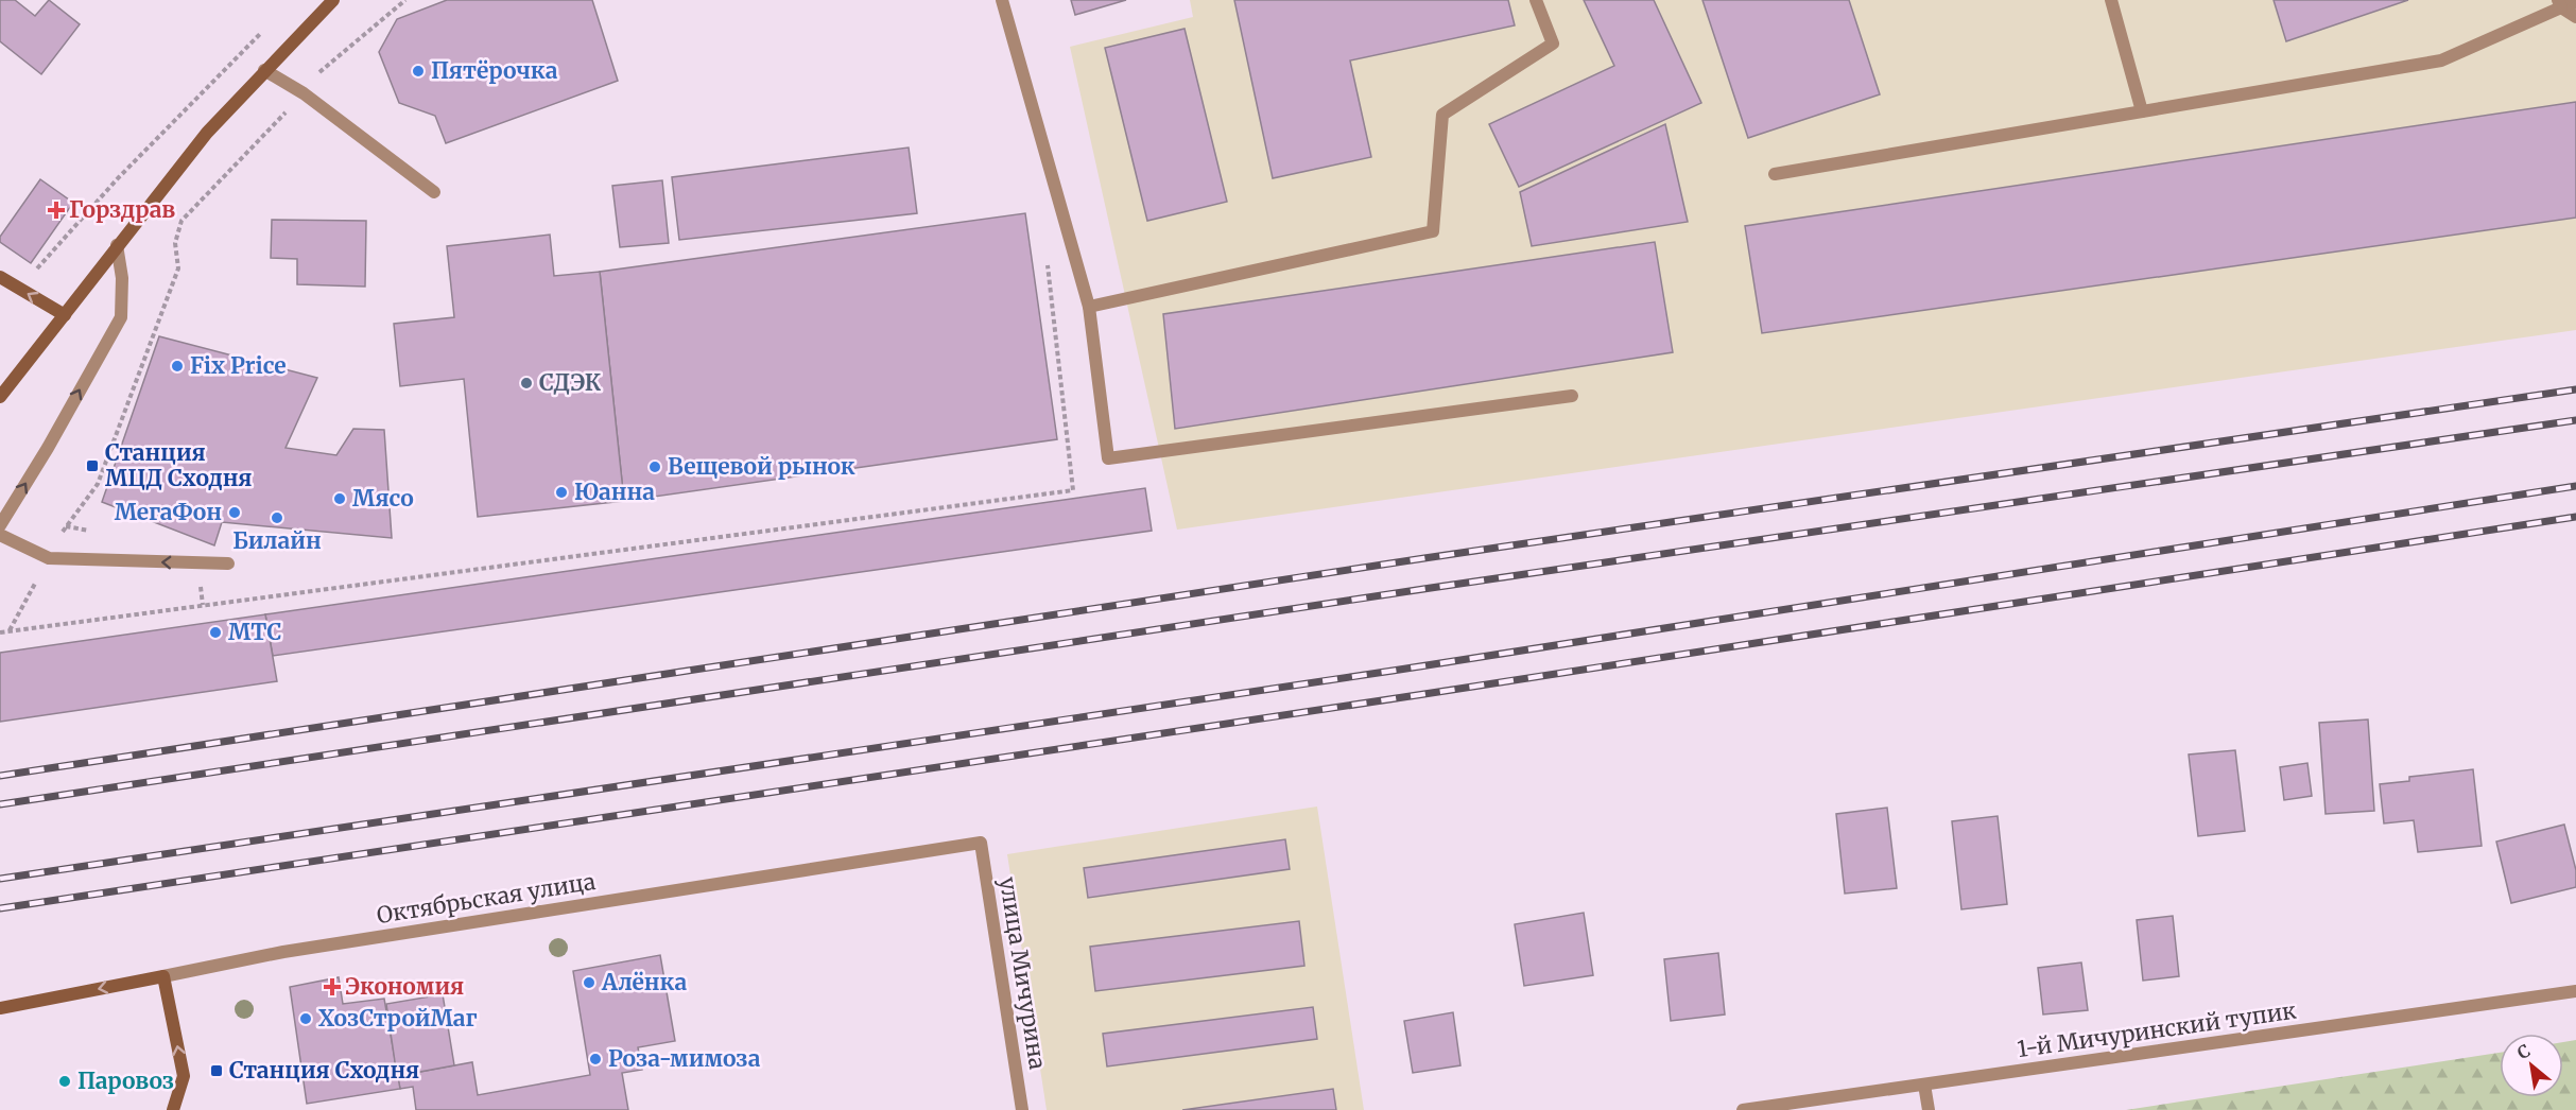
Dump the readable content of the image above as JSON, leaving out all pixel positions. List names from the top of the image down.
{
  "streets": {
    "street": ["Октябрьская улица", "улица Мичурина", "1-й Мичуринский тупик"]
  },
  "crossings": [
    ["Октябрьская улица", "улица Мичурина"]
  ],
  "places": {
    "other": [
      "Пятёрочка",
      "Fix Price",
      "СДЭК",
      "Вещевой рынок",
      "Юанна",
      "Мясо",
      "МегаФон",
      "Билайн",
      "МТС",
      "Алёнка",
      "ХозСтройМаг",
      "Роза-мимоза",
      "Паровоз"
    ],
    "health": ["Горздрав", "Экономия"],
    "transit": ["Станция МЦД Сходня", "Станция Сходня"]
  },
  "north": "top left"
}
